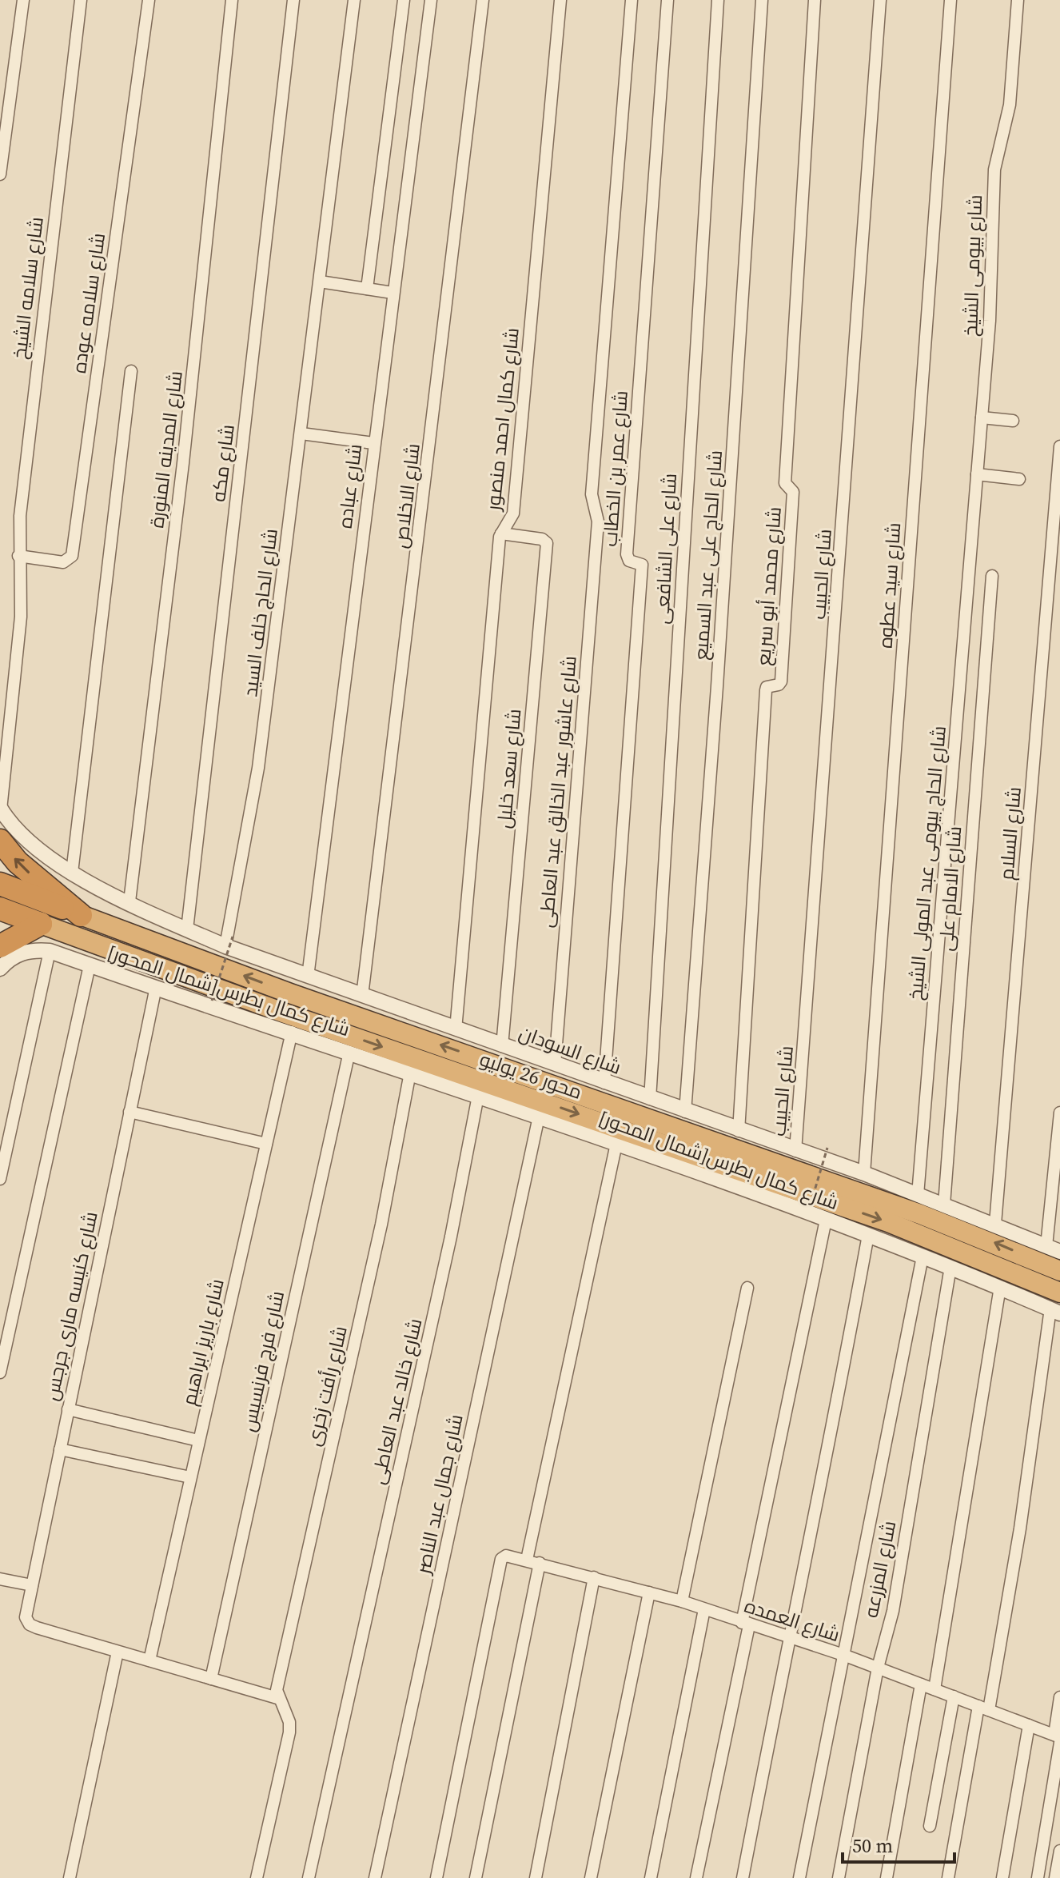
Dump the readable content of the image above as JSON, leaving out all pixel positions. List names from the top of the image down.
{
  "streets": {
    "highway": ["محور 26 يوليو"],
    "street": [
      "شارع بيومى الشيخ",
      "شارع سلامه الشيخ",
      "شارع سلامه عوده",
      "شارع كمال احمد منصور",
      "شارع المدينه المنورة",
      "شارع مكه",
      "شارع عمر بن الخطاب",
      "شارع عباده",
      "شارع الاخلاص",
      "شارع على الشافعى",
      "شارع الحاج على عبد السميع",
      "شارع الحبيب",
      "شارع سيد عطوه",
      "شارع محمد أبو سريع",
      "شارع الحاج خلف السيد",
      "شارع سعد خليل",
      "شارع عاشور عبد الخالق عبد العاطى",
      "شارع السلام",
      "شارع الحاج بيومى عبد المولى الشيخ",
      "شارع الامام على",
      "شارع كمال بطرس[شمال المحور]",
      "شارع السودان",
      "شارع كنيسه مارى جرجس",
      "شارع باريز ابراهيم",
      "شارع فرج فرنسيس",
      "شارع رأفت زخرى",
      "شارع خالد عبد العاطى",
      "شارع جمال عبد الناصر",
      "شارع المزرعه",
      "شارع العمده"
    ]
  },
  "crossings": [
    ["شارع بيومى الشيخ", "شارع الحاج بيومى عبد المولى الشيخ"],
    ["شارع سلامه الشيخ", "شارع سلامه عوده"],
    ["شارع سلامه الشيخ", "شارع السودان"],
    ["شارع كمال احمد منصور", "شارع سعد خليل"],
    ["شارع كمال احمد منصور", "شارع السودان"],
    ["شارع المدينه المنورة", "شارع السودان"],
    ["شارع مكه", "شارع السودان"],
    ["شارع عمر بن الخطاب", "شارع السودان"],
    ["شارع عباده", "شارع السودان"],
    ["شارع الاخلاص", "شارع السودان"],
    ["شارع على الشافعى", "شارع السودان"],
    ["شارع الحاج على عبد السميع", "شارع السودان"],
    ["شارع الحبيب", "شارع السودان"],
    ["شارع سيد عطوه", "شارع السودان"],
    ["شارع محمد أبو سريع", "شارع السودان"],
    ["شارع الحاج خلف السيد", "شارع السودان"],
    ["شارع سعد خليل", "شارع السودان"],
    ["شارع عاشور عبد الخالق عبد العاطى", "شارع السودان"],
    ["شارع السلام", "شارع السودان"],
    ["شارع الحاج بيومى عبد المولى الشيخ", "شارع السودان"],
    ["شارع الامام على", "شارع السودان"],
    ["شارع كمال بطرس[شمال المحور]", "محور 26 يوليو"],
    ["شارع كمال بطرس[شمال المحور]", "شارع كنيسه مارى جرجس"],
    ["شارع كمال بطرس[شمال المحور]", "شارع باريز ابراهيم"],
    ["شارع كمال بطرس[شمال المحور]", "شارع فرج فرنسيس"],
    ["شارع كمال بطرس[شمال المحور]", "شارع رأفت زخرى"],
    ["شارع كمال بطرس[شمال المحور]", "شارع خالد عبد العاطى"],
    ["شارع كمال بطرس[شمال المحور]", "شارع جمال عبد الناصر"],
    ["شارع كمال بطرس[شمال المحور]", "شارع المزرعه"],
    ["شارع المزرعه", "شارع العمده"]
  ],
  "scale_bar": "50 m"
}
